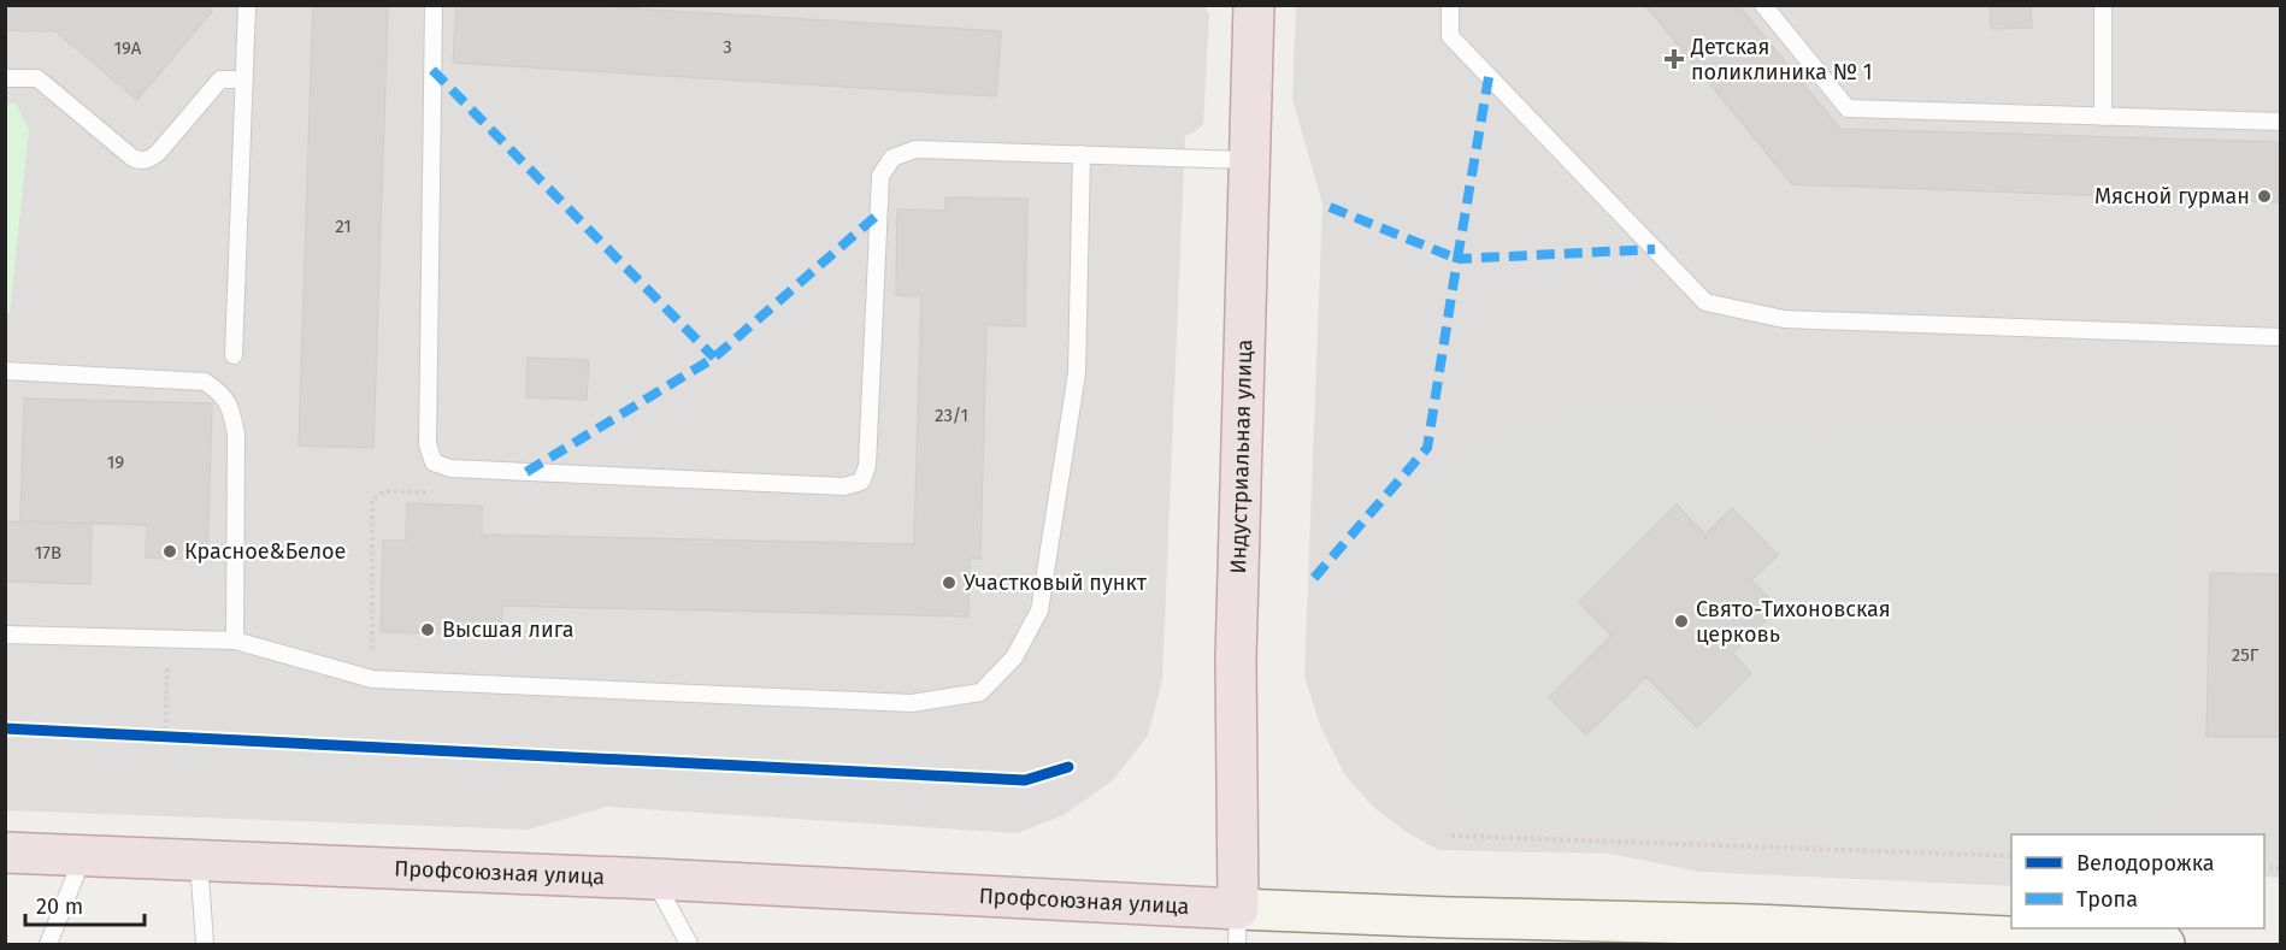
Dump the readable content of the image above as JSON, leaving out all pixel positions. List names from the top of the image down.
{
  "streets": {
    "highway": ["Индустриальная улица", "Профсоюзная улица"]
  },
  "crossings": [
    ["Индустриальная улица", "Профсоюзная улица"]
  ],
  "places": {
    "health": ["Детская поликлиника № 1"],
    "other": [
      "Мясной гурман",
      "Красное&Белое",
      "Участковый пункт",
      "Свято-Тихоновская церковь",
      "Высшая лига"
    ]
  },
  "house_numbers": [
    "3",
    "19А",
    "21",
    "23/1",
    "19",
    "17В",
    "25Г"
  ],
  "legend": ["Велодорожка", "Тропа"],
  "scale_bar": "20 m"
}
